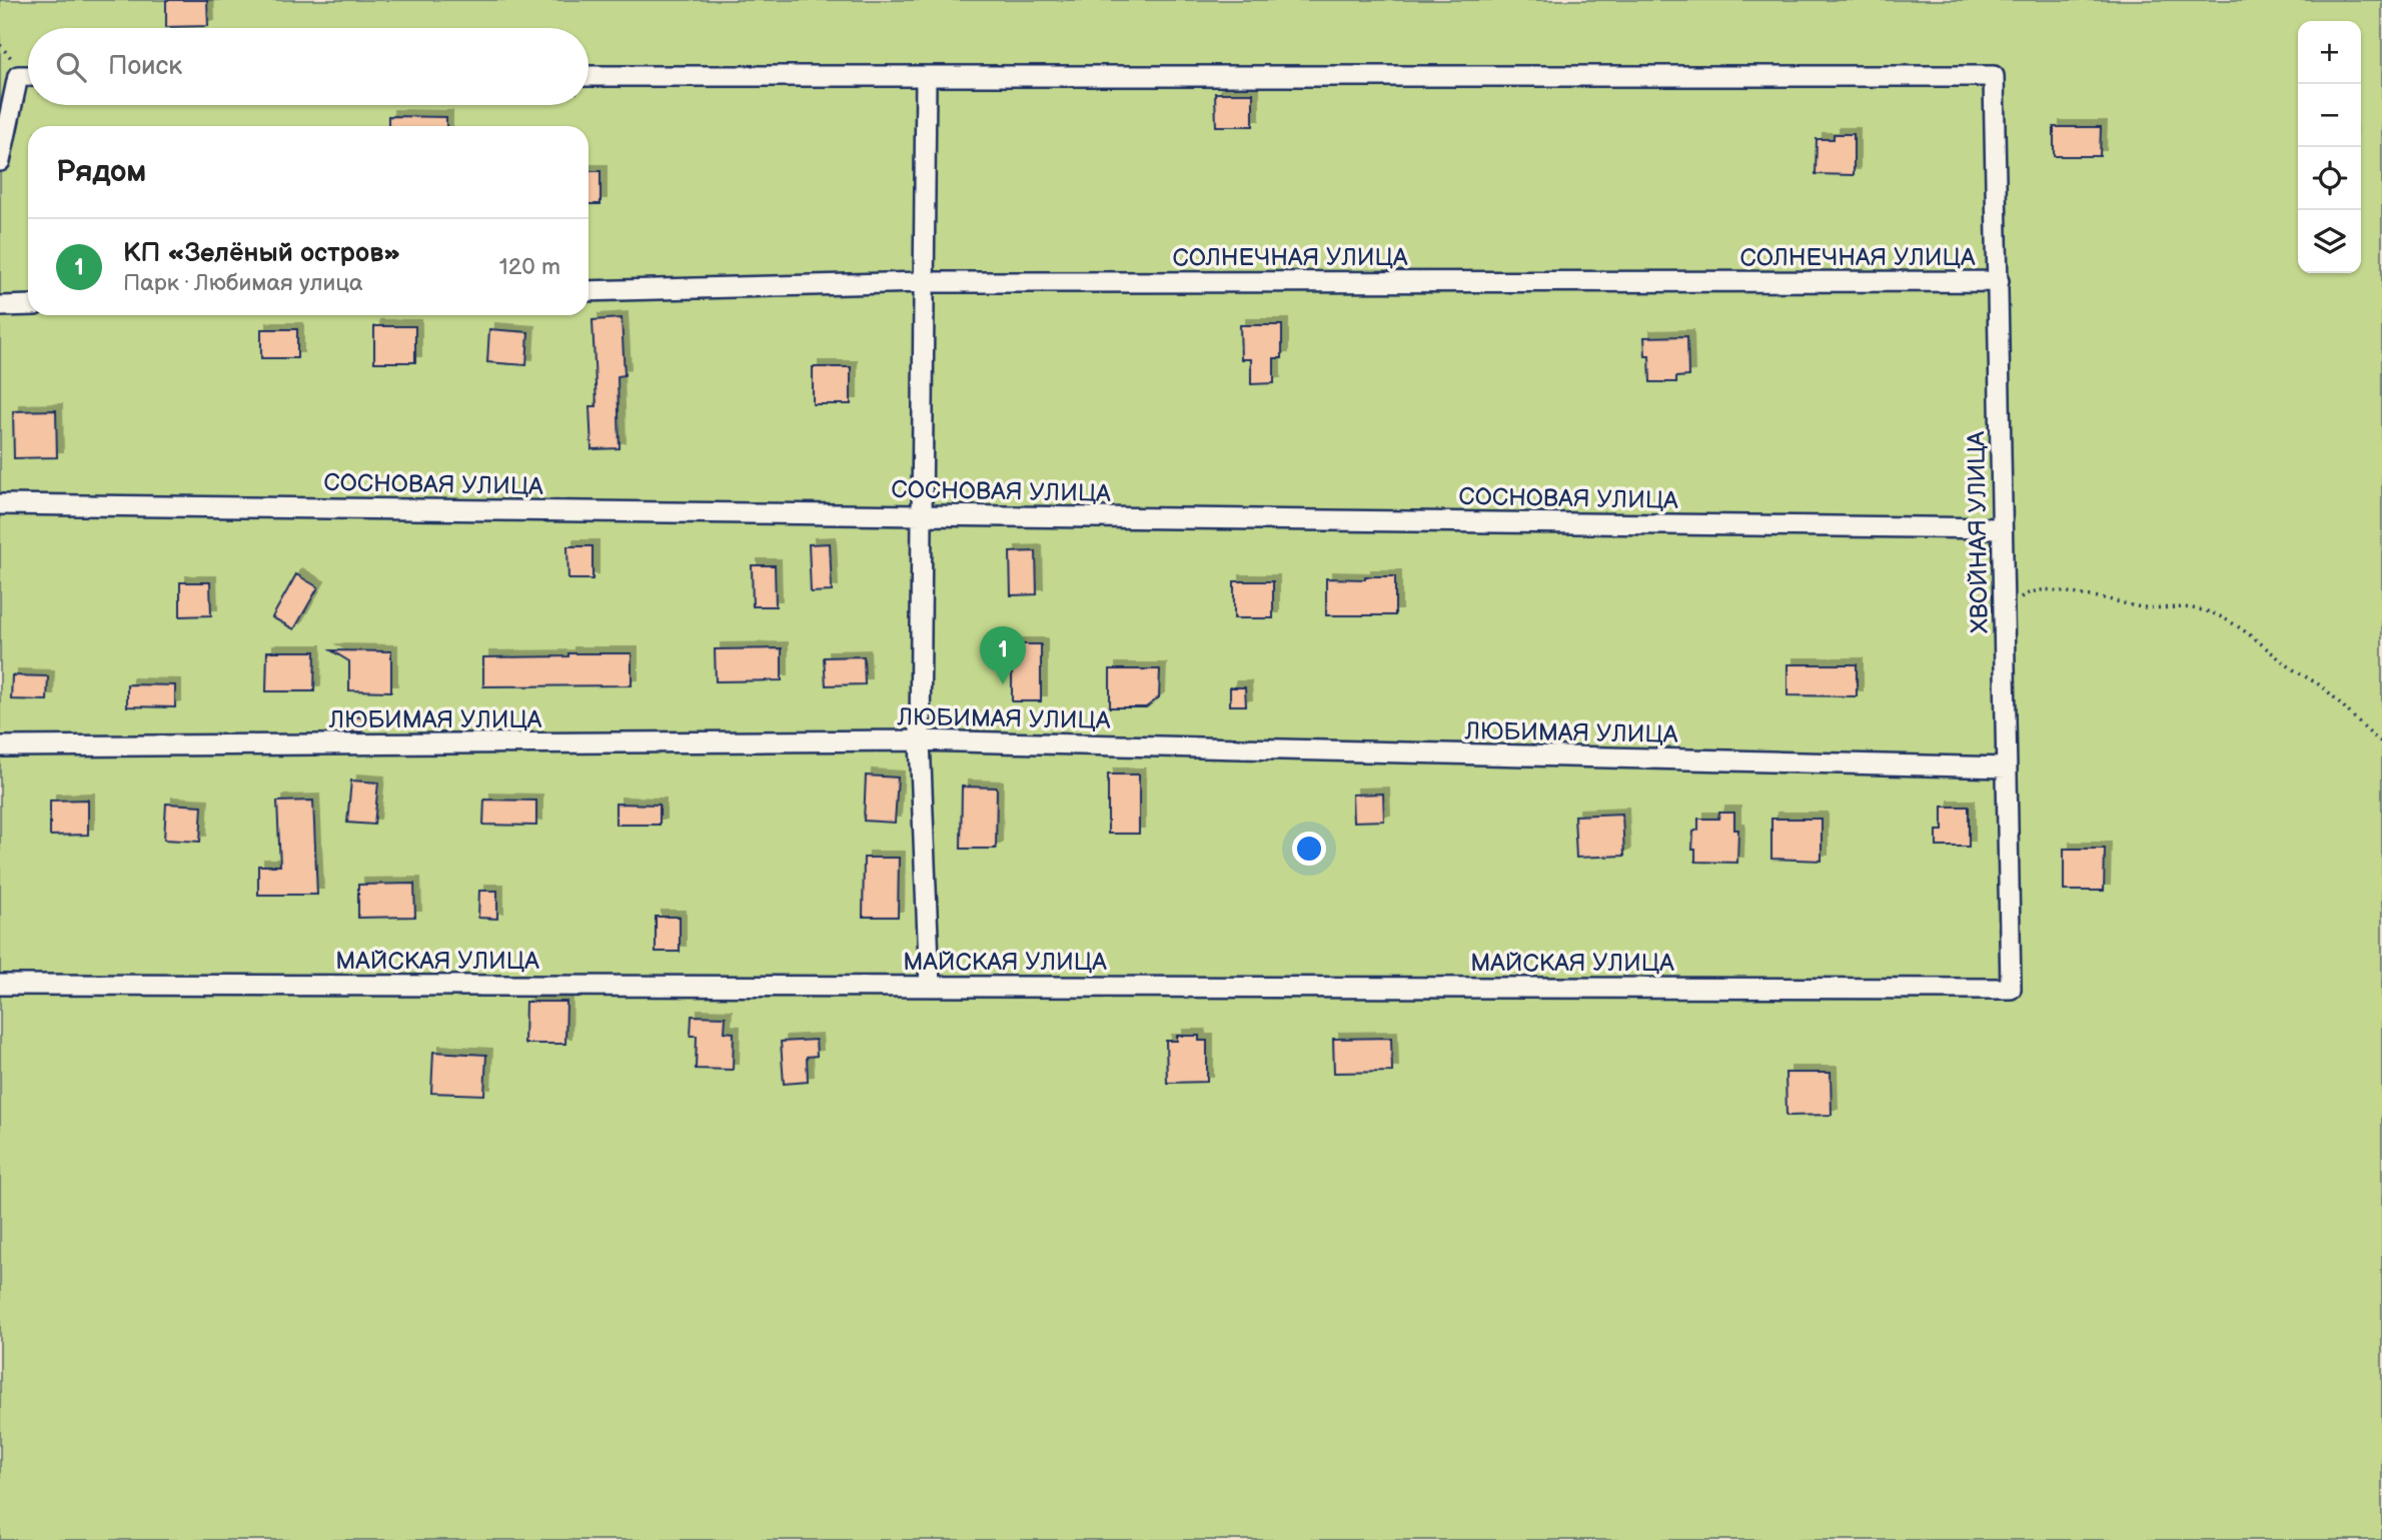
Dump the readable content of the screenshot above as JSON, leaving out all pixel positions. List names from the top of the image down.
{
  "streets": {
    "street": [
      "СОЛНЕЧНАЯ УЛИЦА",
      "СОСНОВАЯ УЛИЦА",
      "ХВОЙНАЯ УЛИЦА",
      "ЛЮБИМАЯ УЛИЦА",
      "МАЙСКАЯ УЛИЦА"
    ]
  },
  "crossings": [
    ["СОЛНЕЧНАЯ УЛИЦА", "ХВОЙНАЯ УЛИЦА"],
    ["СОСНОВАЯ УЛИЦА", "ХВОЙНАЯ УЛИЦА"],
    ["ХВОЙНАЯ УЛИЦА", "ЛЮБИМАЯ УЛИЦА"],
    ["ХВОЙНАЯ УЛИЦА", "МАЙСКАЯ УЛИЦА"]
  ],
  "page": {
    "map_buttons": ["+", "−"],
    "search": "Поиск",
    "heading": "Рядом",
    "list": [
      {
        "mark": "1",
        "name": "КП «Зелёный остров»",
        "note": "Парк · Любимая улица",
        "value": "120 m"
      }
    ],
    "pins": "1"
  }
}
